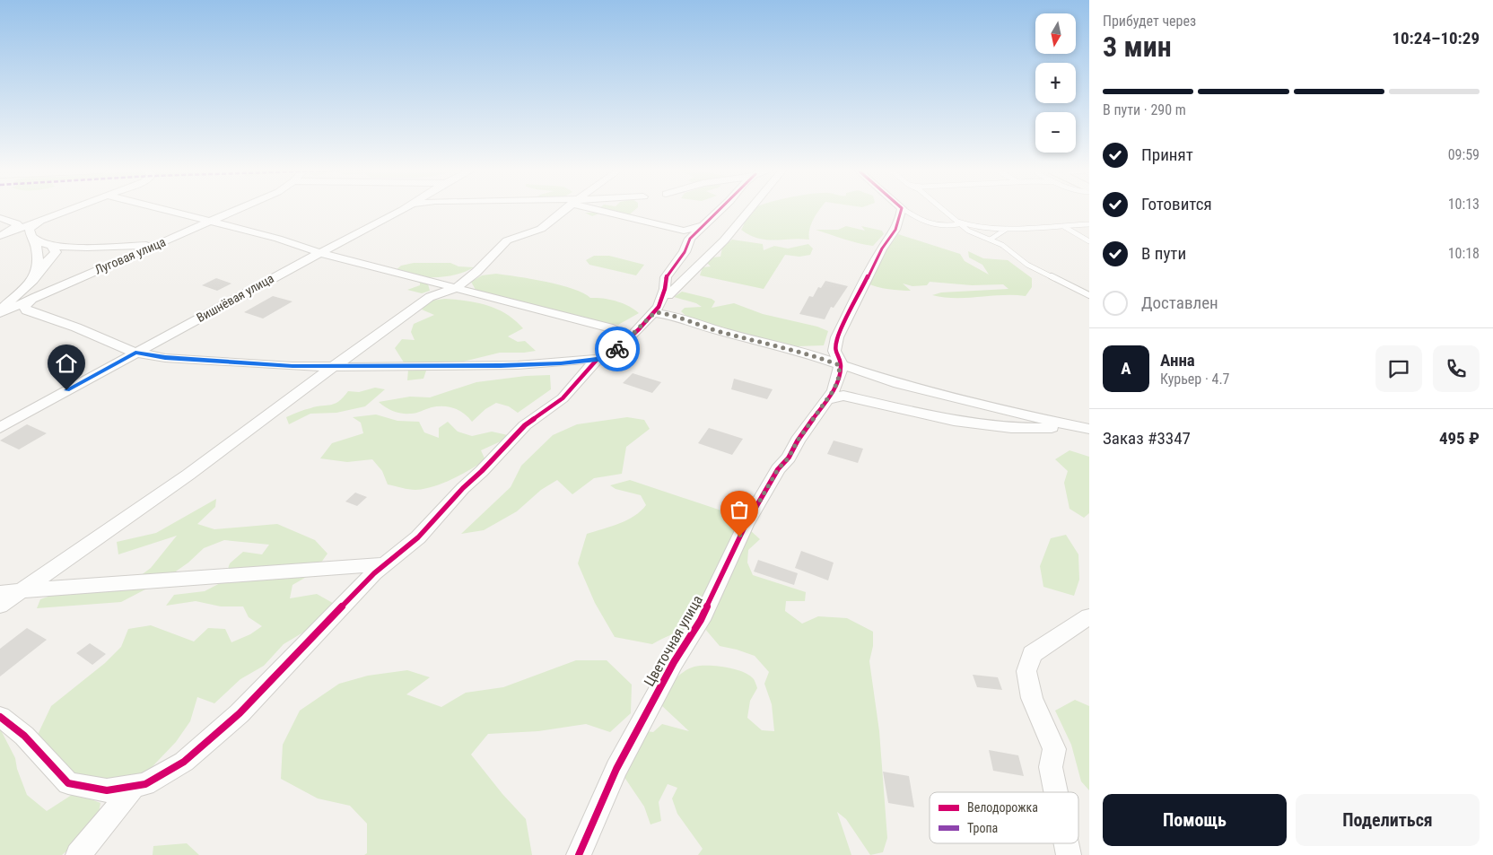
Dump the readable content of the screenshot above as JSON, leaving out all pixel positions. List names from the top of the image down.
{
  "streets": {
    "street": ["Луговая улица", "Вишнёвая улица", "Цветочная улица"]
  },
  "legend": ["Велодорожка", "Тропа"],
  "north": "bottom",
  "page": {
    "heading": ["3 мин", "Прибудет через", "10:24–10:29"],
    "panel": [
      "Анна",
      "Курьер · 4.7",
      "Заказ #3347",
      "495 ₽"
    ],
    "map_buttons": ["+", "−"],
    "bar": "В пути · 290 m",
    "list": [
      ["Принят", "09:59"],
      ["Готовится", "10:13"],
      ["В пути", "10:18"],
      "Доставлен"
    ],
    "round": "А",
    "buttons": ["Помощь", "Поделиться"]
  }
}
